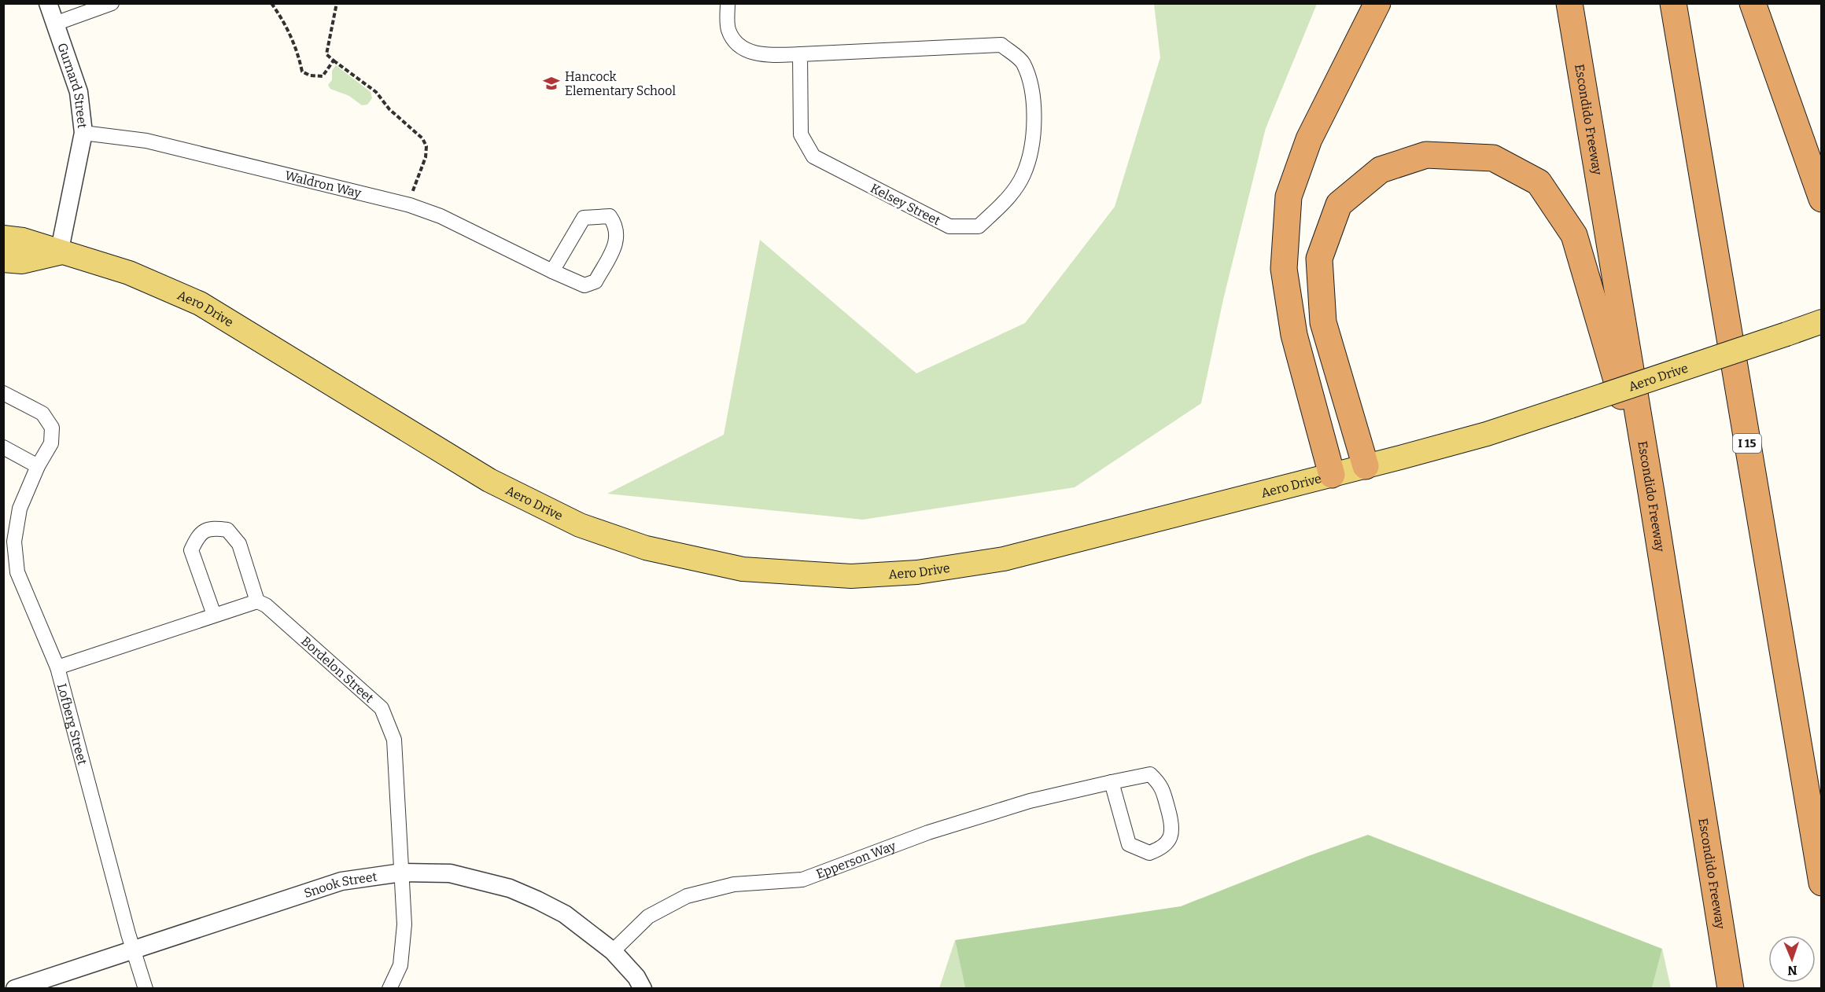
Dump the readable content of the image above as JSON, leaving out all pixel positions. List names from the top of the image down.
{
  "streets": {
    "highway": ["Escondido Freeway", "I 15"],
    "main road": ["Aero Drive"],
    "street": [
      "Gurnard Street",
      "Waldron Way",
      "Kelsey Street",
      "Bordelon Street",
      "Lofberg Street",
      "Epperson Way",
      "Snook Street"
    ]
  },
  "crossings": [
    ["Gurnard Street", "Waldron Way"],
    ["Gurnard Street", "Aero Drive"],
    ["Bordelon Street", "Snook Street"],
    ["Lofberg Street", "Snook Street"],
    ["Epperson Way", "Snook Street"]
  ],
  "places": {
    "school or university": ["Hancock Elementary School"]
  },
  "north": "bottom"
}
